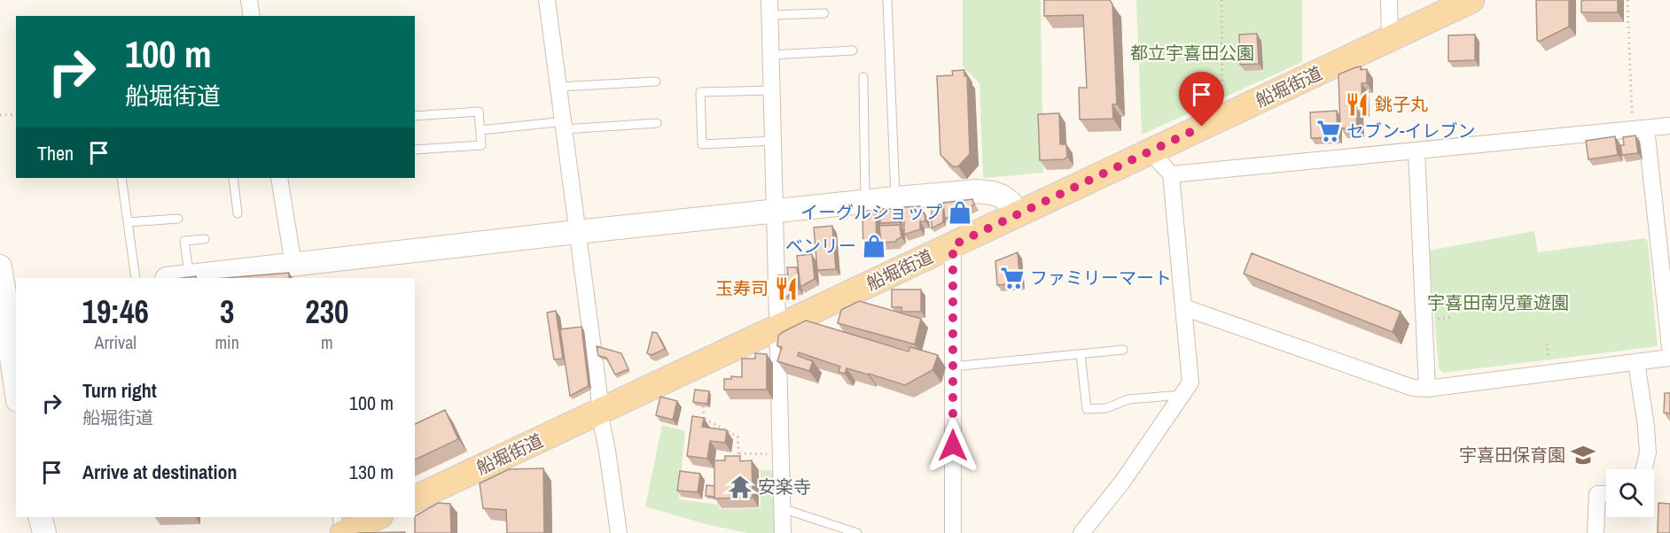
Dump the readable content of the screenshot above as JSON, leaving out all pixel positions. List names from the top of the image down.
{
  "streets": {
    "main road": ["船堀街道"]
  },
  "parks": ["都立宇喜田公園", "宇喜田南児童遊園"],
  "places": {
    "restaurant": ["銚子丸", "玉寿司"],
    "supermarket": ["セブン-イレブン", "ファミリーマート"],
    "shop": ["イーグルショップ", "ベンリー"],
    "school or university": ["宇喜田保育園"],
    "temple": ["安楽寺"]
  },
  "page": {
    "turn": ["100 m", "船堀街道"],
    "then": "Then",
    "eta": [
      "19:46",
      "Arrival",
      "3",
      "min",
      "230",
      "m"
    ],
    "list": [
      {
        "name": "Turn right",
        "note": "船堀街道",
        "value": "100 m"
      },
      {
        "name": "Arrive at destination",
        "value": "130 m"
      }
    ]
  }
}
